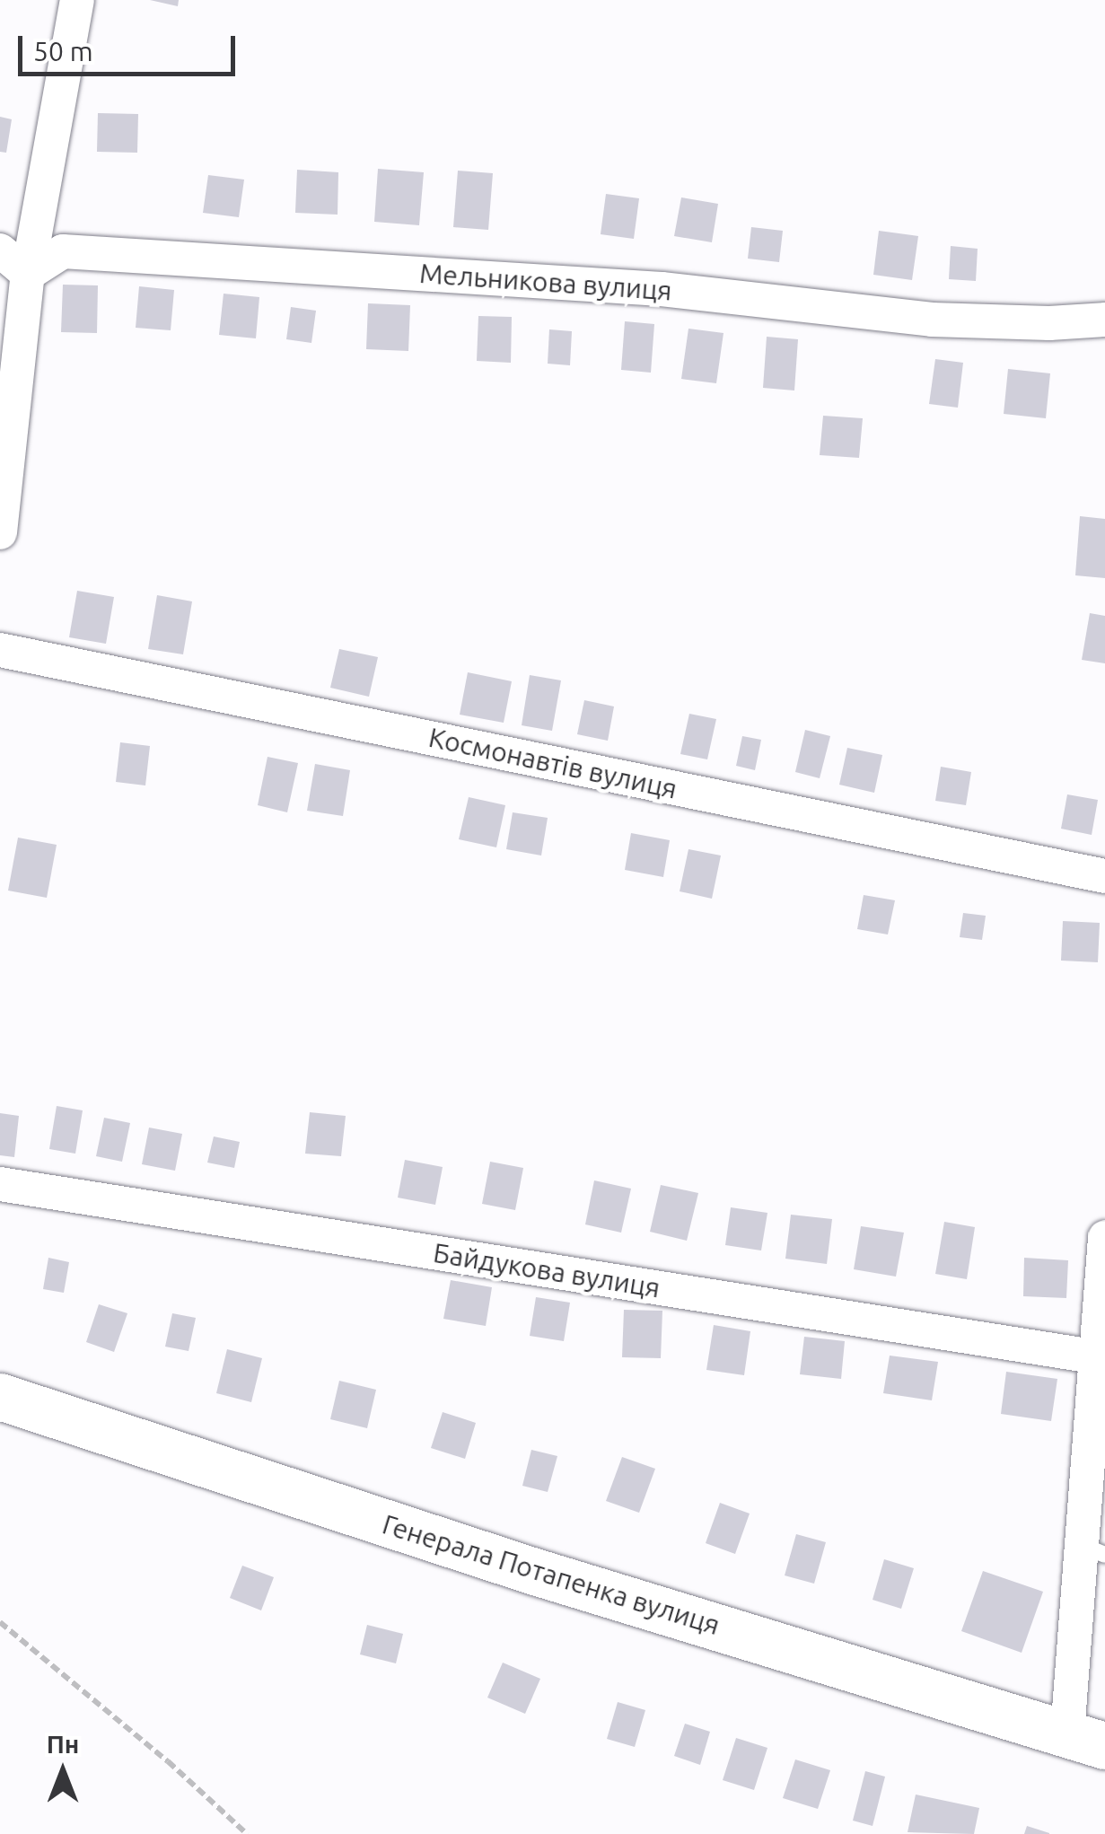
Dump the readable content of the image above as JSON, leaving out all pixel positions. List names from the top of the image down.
{
  "streets": {
    "main road": ["Генерала Потапенка вулиця"],
    "street": ["Мельникова вулиця", "Космонавтів вулиця", "Байдукова вулиця"]
  },
  "scale_bar": "50 m",
  "north": "top"
}
